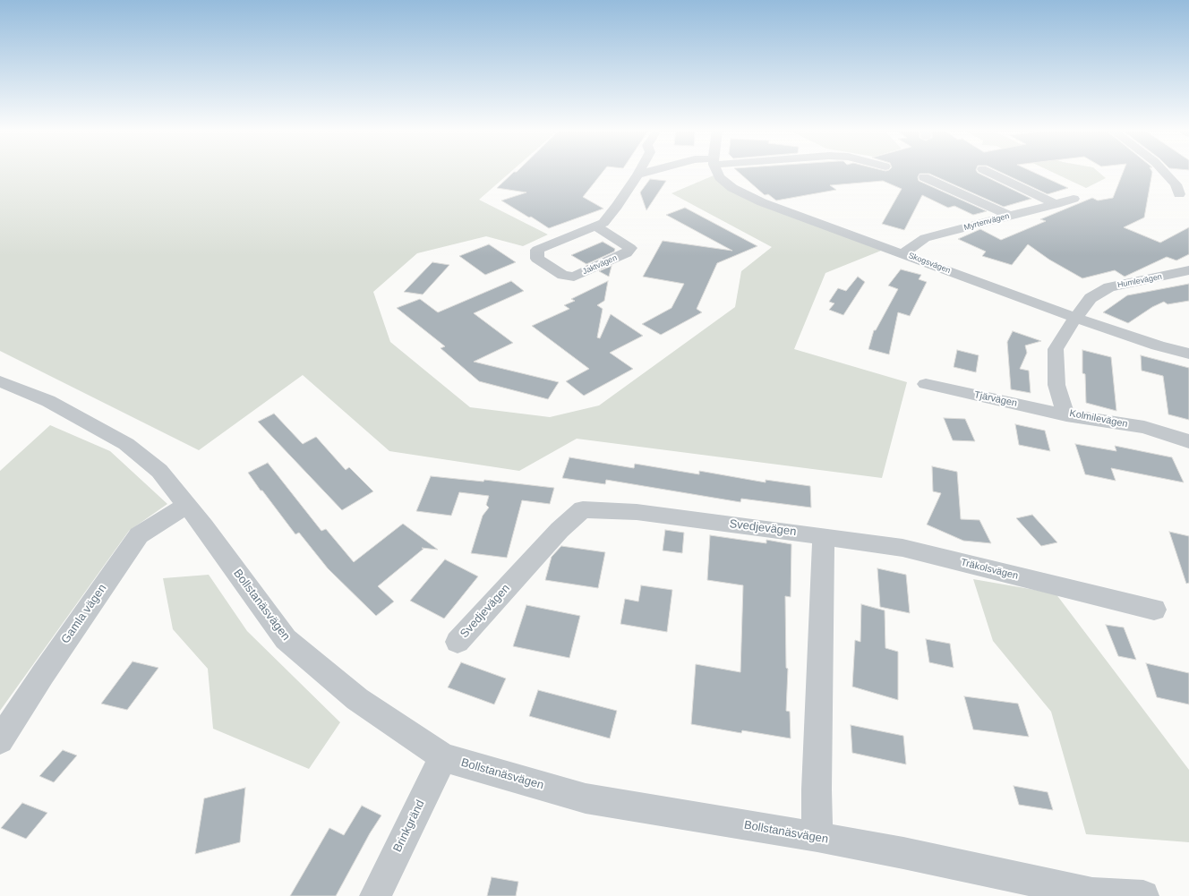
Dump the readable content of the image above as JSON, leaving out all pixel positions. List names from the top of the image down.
{
  "streets": {
    "street": [
      "Myrtenvägen",
      "Skogsvägen",
      "Jaktvägen",
      "Humlevägen",
      "Tjärvägen",
      "Kolmilevägen",
      "Svedjevägen",
      "Träkolsvägen",
      "Bollstanäsvägen",
      "Gamla vägen",
      "Brinkgränd"
    ]
  },
  "crossings": [
    ["Myrtenvägen", "Skogsvägen"],
    ["Skogsvägen", "Humlevägen"],
    ["Skogsvägen", "Kolmilevägen"],
    ["Humlevägen", "Kolmilevägen"],
    ["Tjärvägen", "Kolmilevägen"],
    ["Svedjevägen", "Träkolsvägen"],
    ["Bollstanäsvägen", "Gamla vägen"],
    ["Bollstanäsvägen", "Brinkgränd"]
  ]
}
